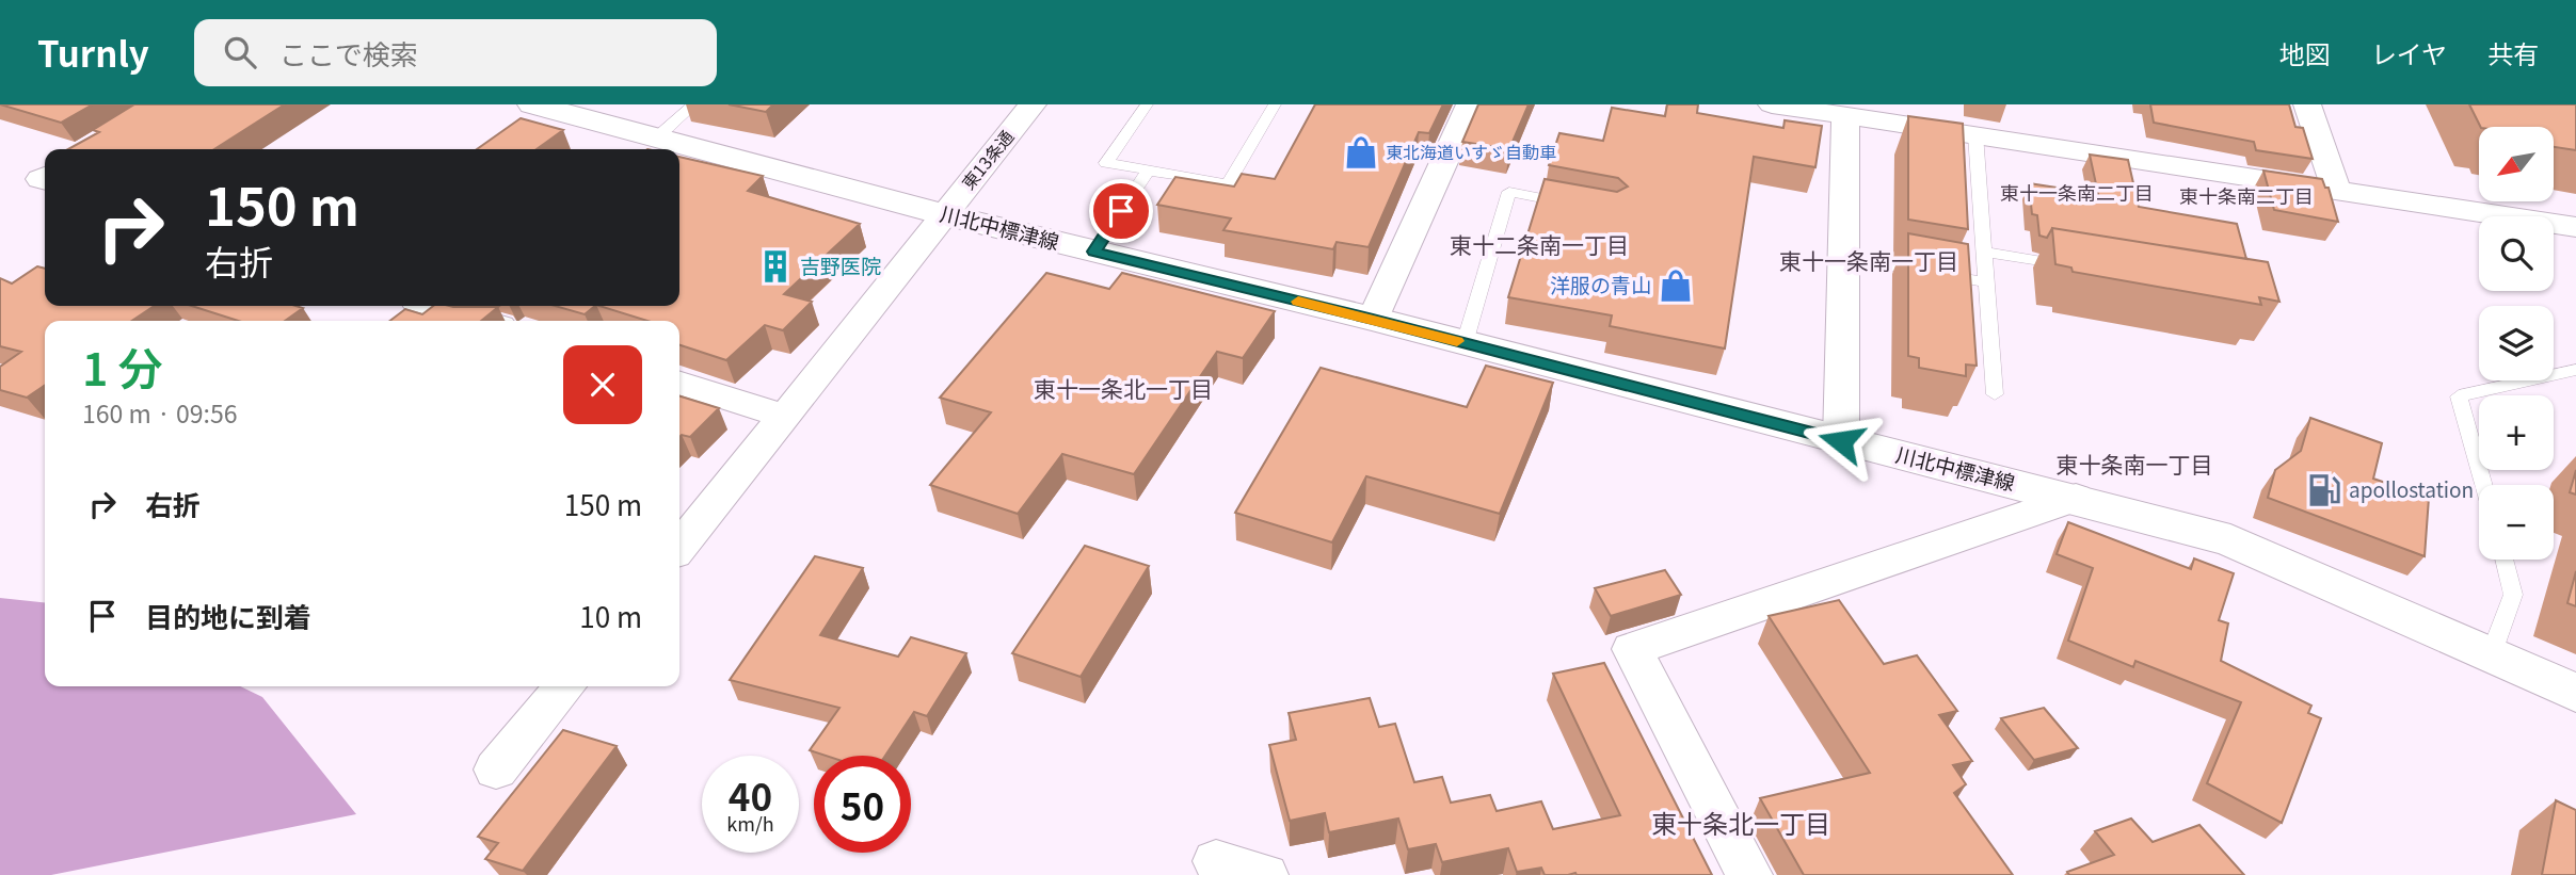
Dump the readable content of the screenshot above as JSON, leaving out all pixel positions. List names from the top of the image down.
{
  "streets": {
    "main road": ["川北中標津線"],
    "street": ["東13条通"]
  },
  "crossings": [
    ["東13条通", "川北中標津線"]
  ],
  "districts": [
    "東十一条南二丁目",
    "東十条南二丁目",
    "東十二条南一丁目",
    "東十一条南一丁目",
    "東十一条北一丁目",
    "東十条南一丁目",
    "東十条北一丁目"
  ],
  "places": {
    "shop": ["東北海道いすゞ自動車", "洋服の青山"],
    "building": ["吉野医院"],
    "fuel station": ["apollostation"]
  },
  "north": "bottom left",
  "page": {
    "header": "Turnly",
    "search": "ここで検索",
    "nav": ["地図", "レイヤ", "共有"],
    "map_buttons": ["+", "−"],
    "turn": ["150 m", "右折"],
    "heading": ["1 分", "160 m · 09:56"],
    "list": [
      {
        "name": "右折",
        "value": "150 m"
      },
      {
        "name": "目的地に到着",
        "value": "10 m"
      }
    ],
    "speed": "40 km/h",
    "limit": "50"
  }
}
